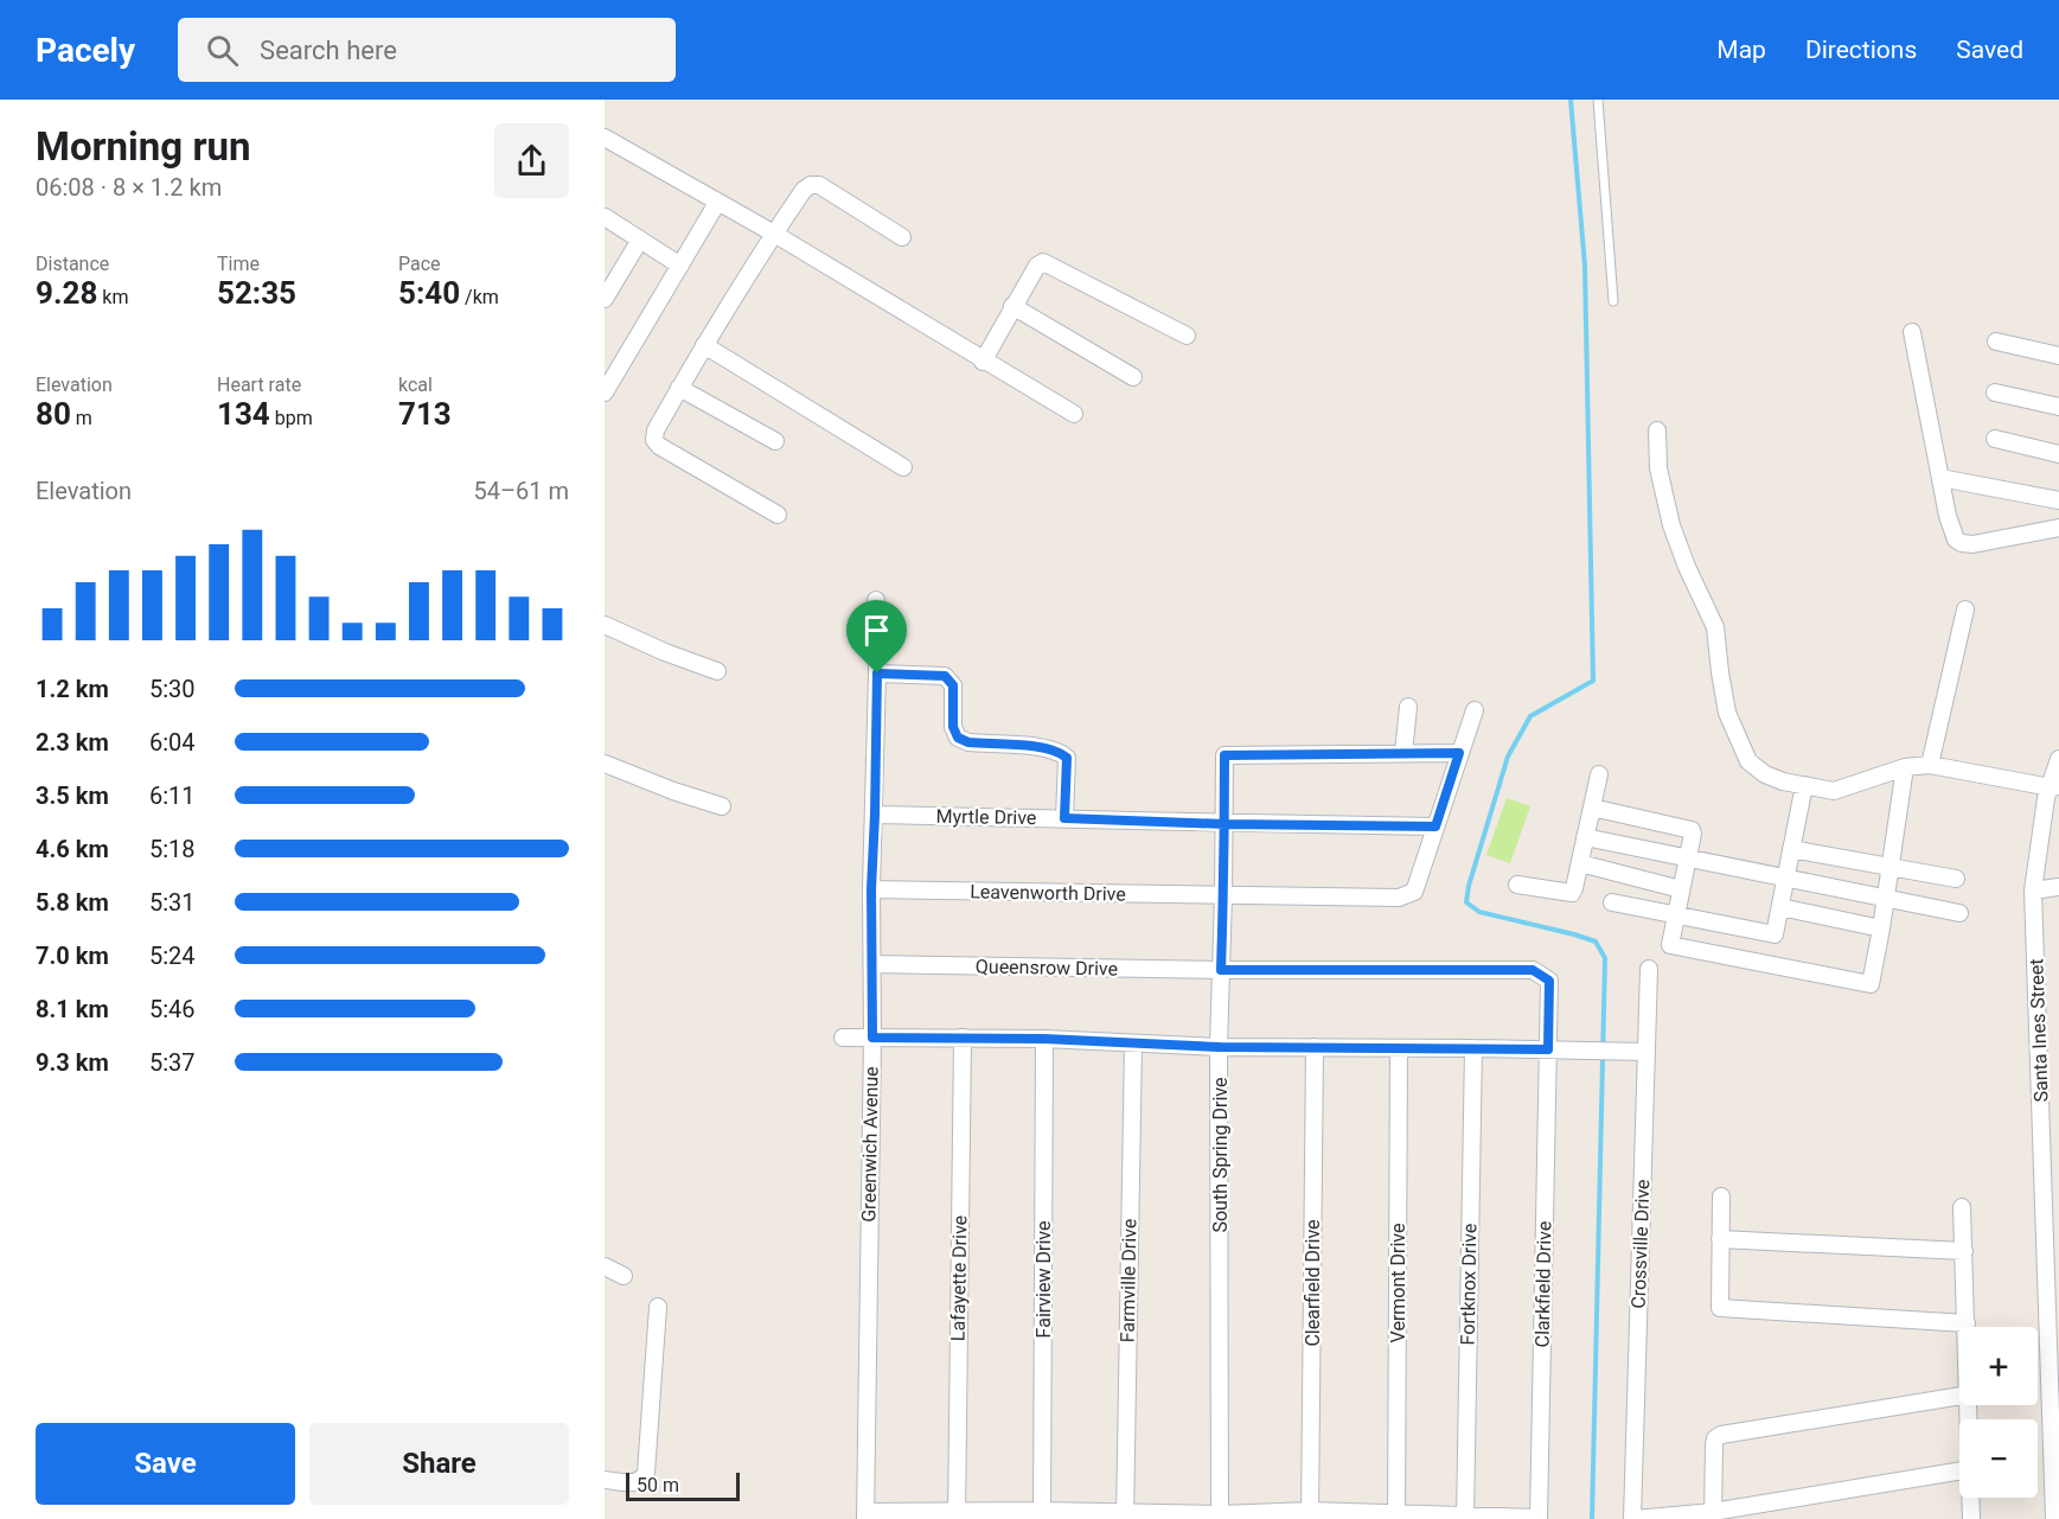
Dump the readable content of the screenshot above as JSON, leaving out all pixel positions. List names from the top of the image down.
{
  "streets": {
    "street": [
      "Myrtle Drive",
      "Leavenworth Drive",
      "Queensrow Drive",
      "Santa Ines Street",
      "Greenwich Avenue",
      "South Spring Drive",
      "Crossville Drive",
      "Lafayette Drive",
      "Fairview Drive",
      "Farmville Drive",
      "Clearfield Drive",
      "Vermont Drive",
      "Fortknox Drive",
      "Clarkfield Drive"
    ]
  },
  "crossings": [
    ["Myrtle Drive", "Leavenworth Drive"],
    ["Myrtle Drive", "Greenwich Avenue"],
    ["Myrtle Drive", "South Spring Drive"],
    ["Leavenworth Drive", "Greenwich Avenue"],
    ["Leavenworth Drive", "South Spring Drive"],
    ["Queensrow Drive", "Greenwich Avenue"],
    ["Queensrow Drive", "South Spring Drive"],
    ["Queensrow Drive", "Clarkfield Drive"]
  ],
  "scale_bar": "50 m",
  "page": {
    "header": "Pacely",
    "search": "Search here",
    "nav": ["Map", "Directions", "Saved"],
    "heading": ["Morning run", "06:08 · 8 × 1.2 km"],
    "stats": [
      ["Distance", "9.28 km"],
      ["Time", "52:35"],
      ["Pace", "5:40 /km"],
      ["Elevation", "80 m"],
      ["Heart rate", "134 bpm"],
      ["kcal", "713"]
    ],
    "chart": ["Elevation", "54–61 m"],
    "list": [
      {
        "name": "1.2 km",
        "note": "5:30"
      },
      {
        "name": "2.3 km",
        "note": "6:04"
      },
      {
        "name": "3.5 km",
        "note": "6:11"
      },
      {
        "name": "4.6 km",
        "note": "5:18"
      },
      {
        "name": "5.8 km",
        "note": "5:31"
      },
      {
        "name": "7.0 km",
        "note": "5:24"
      },
      {
        "name": "8.1 km",
        "note": "5:46"
      },
      {
        "name": "9.3 km",
        "note": "5:37"
      }
    ],
    "map_buttons": ["+", "−"],
    "buttons": ["Save", "Share"],
    "scale": "50 m"
  }
}
